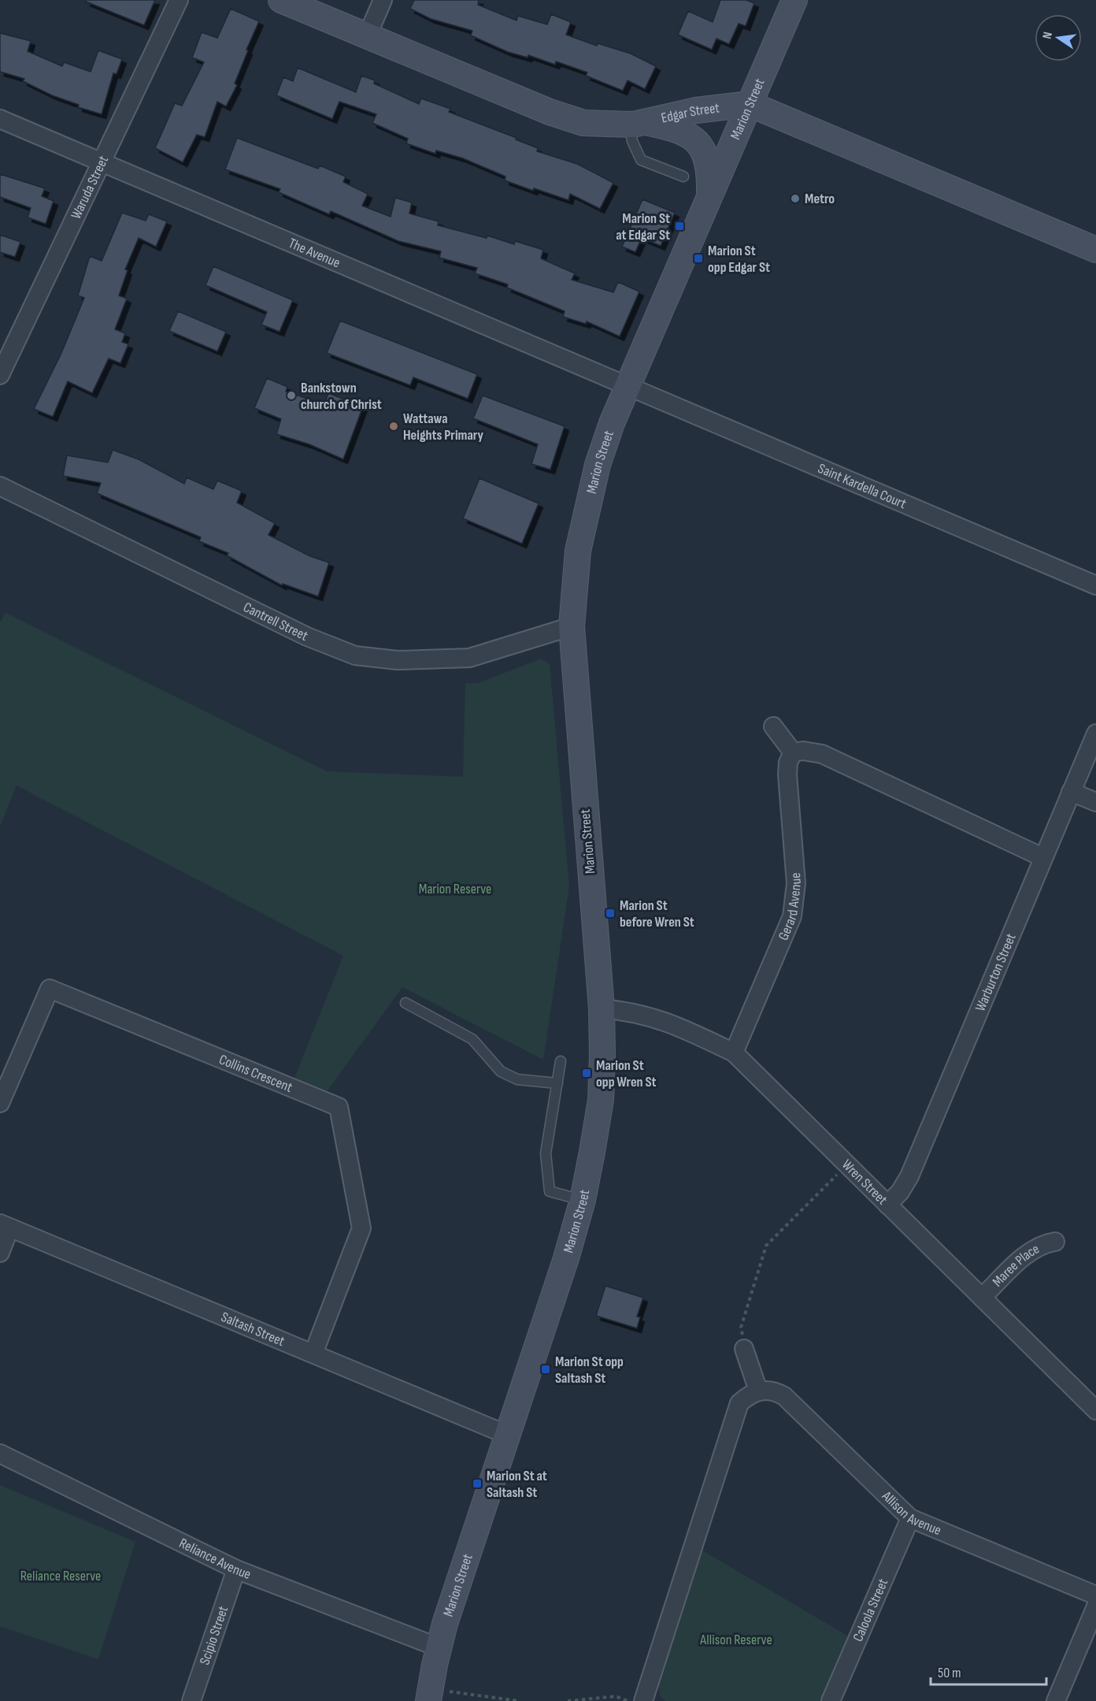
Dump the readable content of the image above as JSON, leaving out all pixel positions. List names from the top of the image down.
{
  "streets": {
    "main road": ["Marion Street", "Edgar Street"],
    "street": [
      "Waruda Street",
      "The Avenue",
      "Saint Kardella Court",
      "Cantrell Street",
      "Gerard Avenue",
      "Warburton Street",
      "Collins Crescent",
      "Wren Street",
      "Maree Place",
      "Saltash Street",
      "Allison Avenue",
      "Reliance Avenue",
      "Caloola Street",
      "Scipio Street"
    ]
  },
  "crossings": [
    ["Marion Street", "Edgar Street"],
    ["Marion Street", "The Avenue"],
    ["Marion Street", "Saint Kardella Court"],
    ["Marion Street", "Cantrell Street"],
    ["Marion Street", "Wren Street"],
    ["Marion Street", "Saltash Street"],
    ["Marion Street", "Reliance Avenue"],
    ["Waruda Street", "The Avenue"],
    ["The Avenue", "Saint Kardella Court"],
    ["Gerard Avenue", "Wren Street"],
    ["Warburton Street", "Wren Street"],
    ["Collins Crescent", "Saltash Street"],
    ["Wren Street", "Maree Place"],
    ["Allison Avenue", "Caloola Street"],
    ["Reliance Avenue", "Scipio Street"]
  ],
  "parks": ["Marion Reserve", "Reliance Reserve", "Allison Reserve"],
  "places": {
    "other": ["Metro", "Bankstown church of Christ", "Wattawa Heights Primary"],
    "transit": [
      "Marion St at Edgar St",
      "Marion St opp Edgar St",
      "Marion St before Wren St",
      "Marion St opp Wren St",
      "Marion St opp Saltash St",
      "Marion St at Saltash St"
    ]
  },
  "scale_bar": "50 m",
  "north": "left"
}
